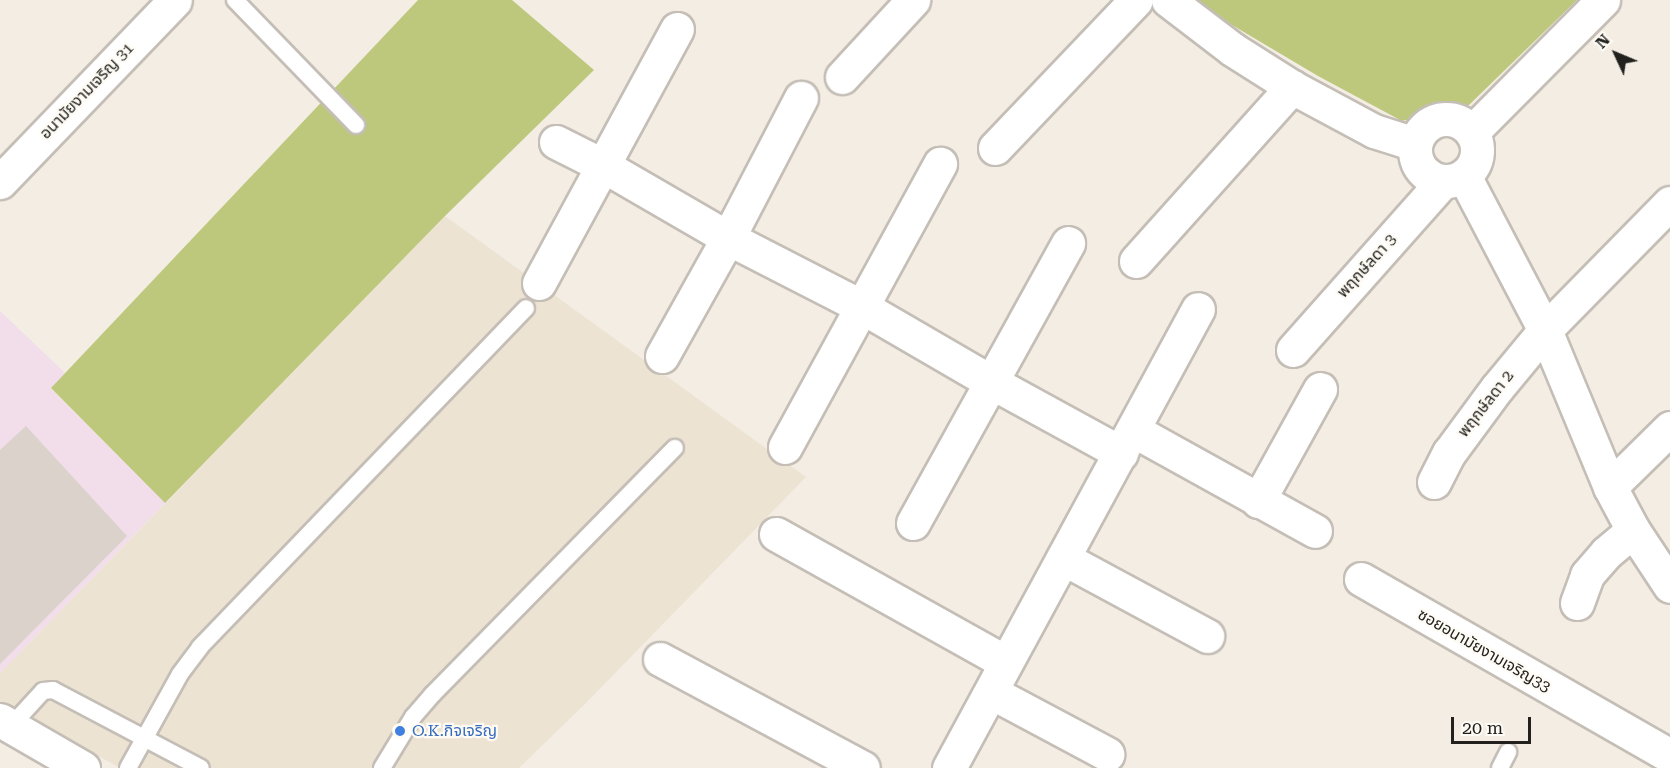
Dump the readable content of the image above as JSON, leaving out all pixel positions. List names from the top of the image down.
{
  "streets": {
    "street": [
      "อนามัยงามเจริญ 31",
      "พฤกษ์ลดา 3",
      "พฤกษ์ลดา 2",
      "ซอยอนามัยงามเจริญ33"
    ]
  },
  "places": ["O.K.กิจเจริญ"],
  "scale_bar": "20 m",
  "north": "top left"
}
